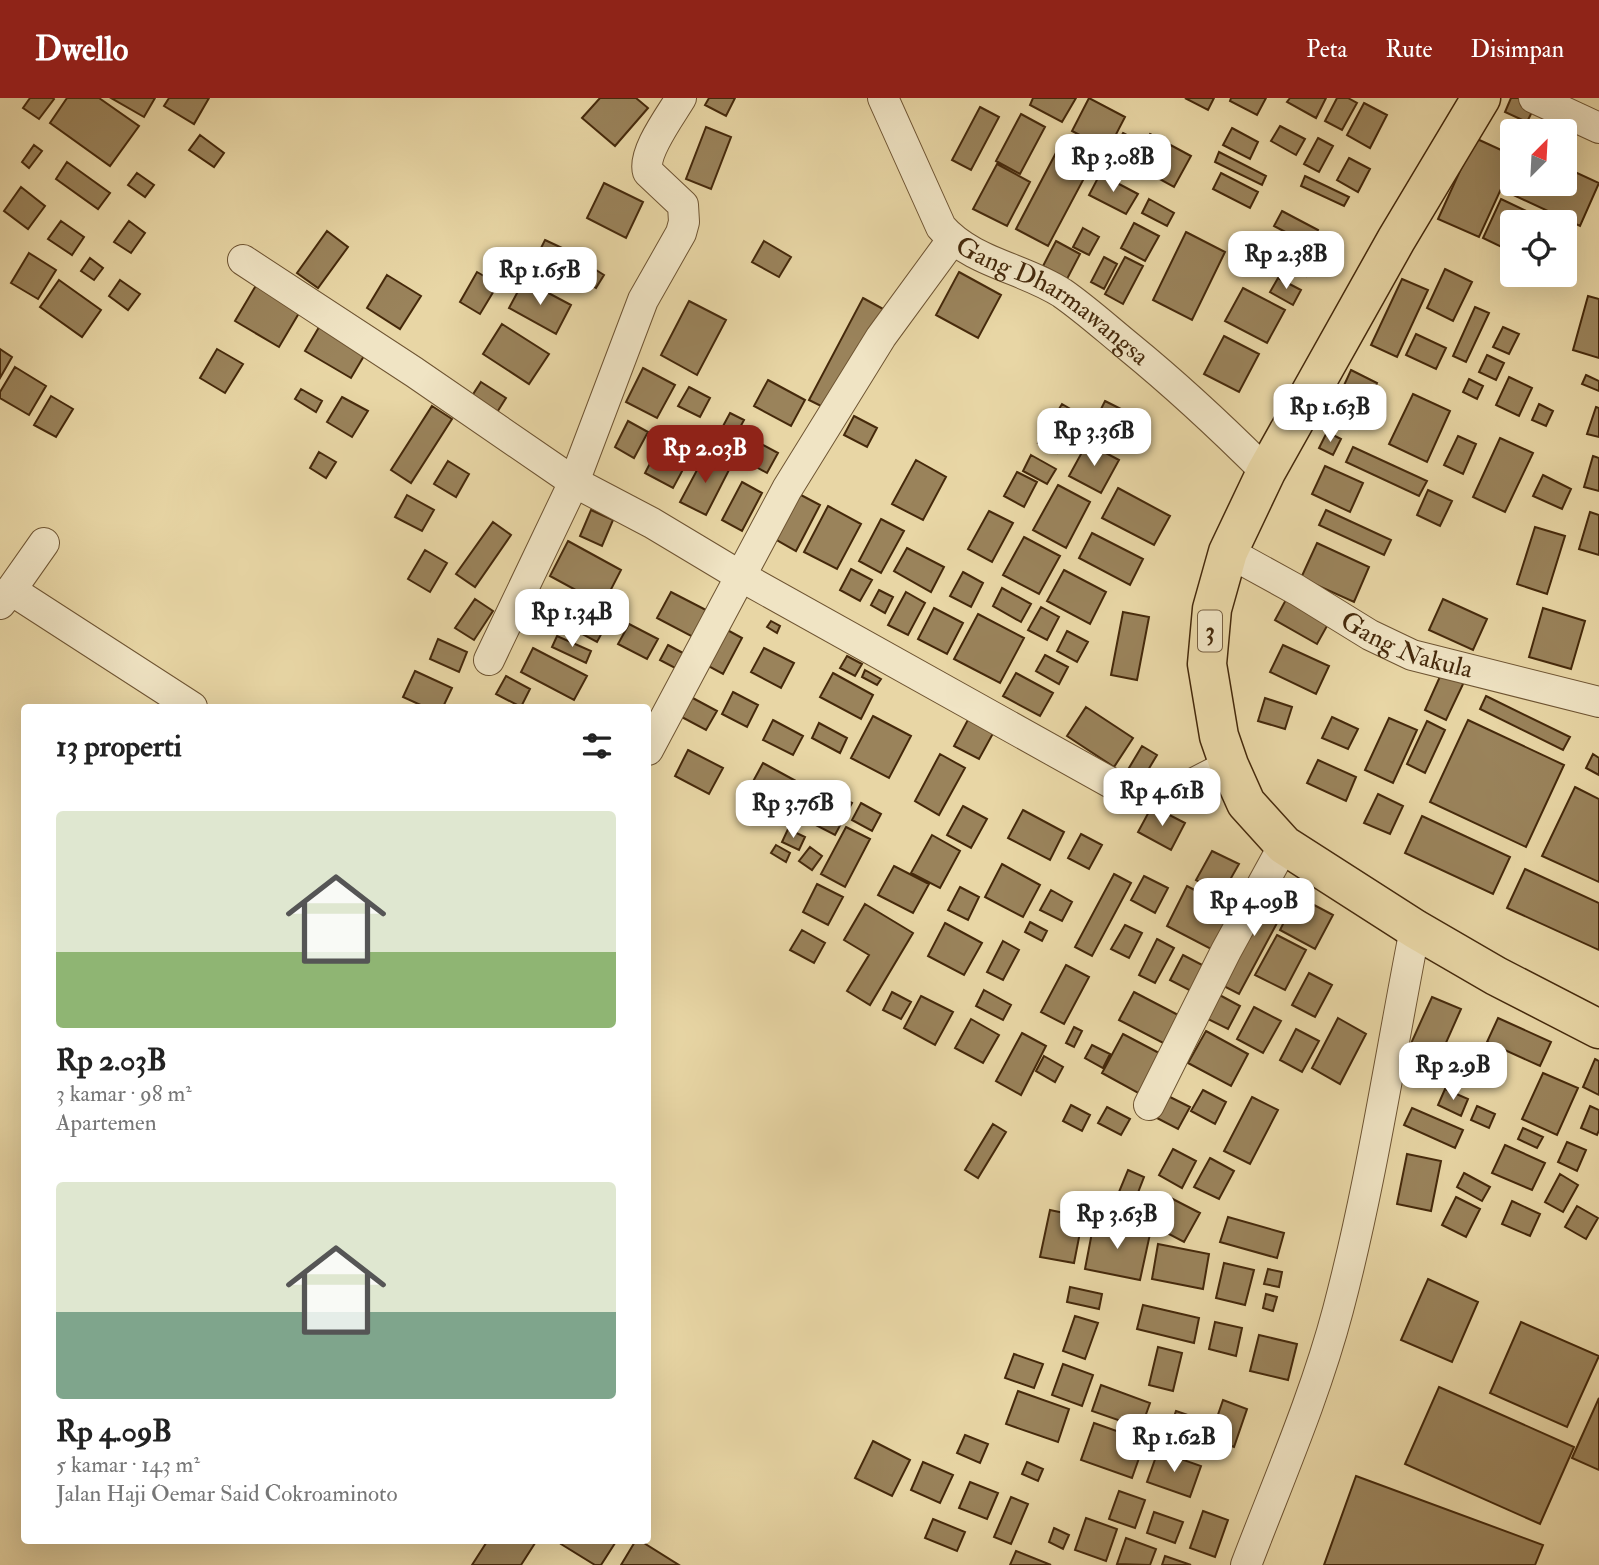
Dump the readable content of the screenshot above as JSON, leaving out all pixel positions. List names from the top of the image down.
{
  "streets": {
    "highway": ["3"],
    "street": ["Gang Dharmawangsa", "Gang Nakula"]
  },
  "crossings": [
    ["Gang Dharmawangsa", "3"],
    ["3", "Gang Nakula"]
  ],
  "north": "top right",
  "page": {
    "header": "Dwello",
    "nav": ["Peta", "Rute", "Disimpan"],
    "price": [
      "Rp 3.08B",
      "Rp 2.38B",
      "Rp 1.65B",
      "Rp 1.63B",
      "Rp 3.36B",
      "Rp 2.03B",
      "Rp 1.34B",
      "Rp 4.61B",
      "Rp 3.76B",
      "Rp 4.09B",
      "Rp 2.9B",
      "Rp 3.63B",
      "Rp 1.62B"
    ],
    "heading": "13 properti",
    "list": [
      {
        "name": "Rp 2.03B",
        "note": "3 kamar · 98 m² · Apartemen"
      },
      {
        "name": "Rp 4.09B",
        "note": "5 kamar · 143 m² · Jalan Haji Oemar Said Cokroaminoto"
      }
    ]
  }
}
